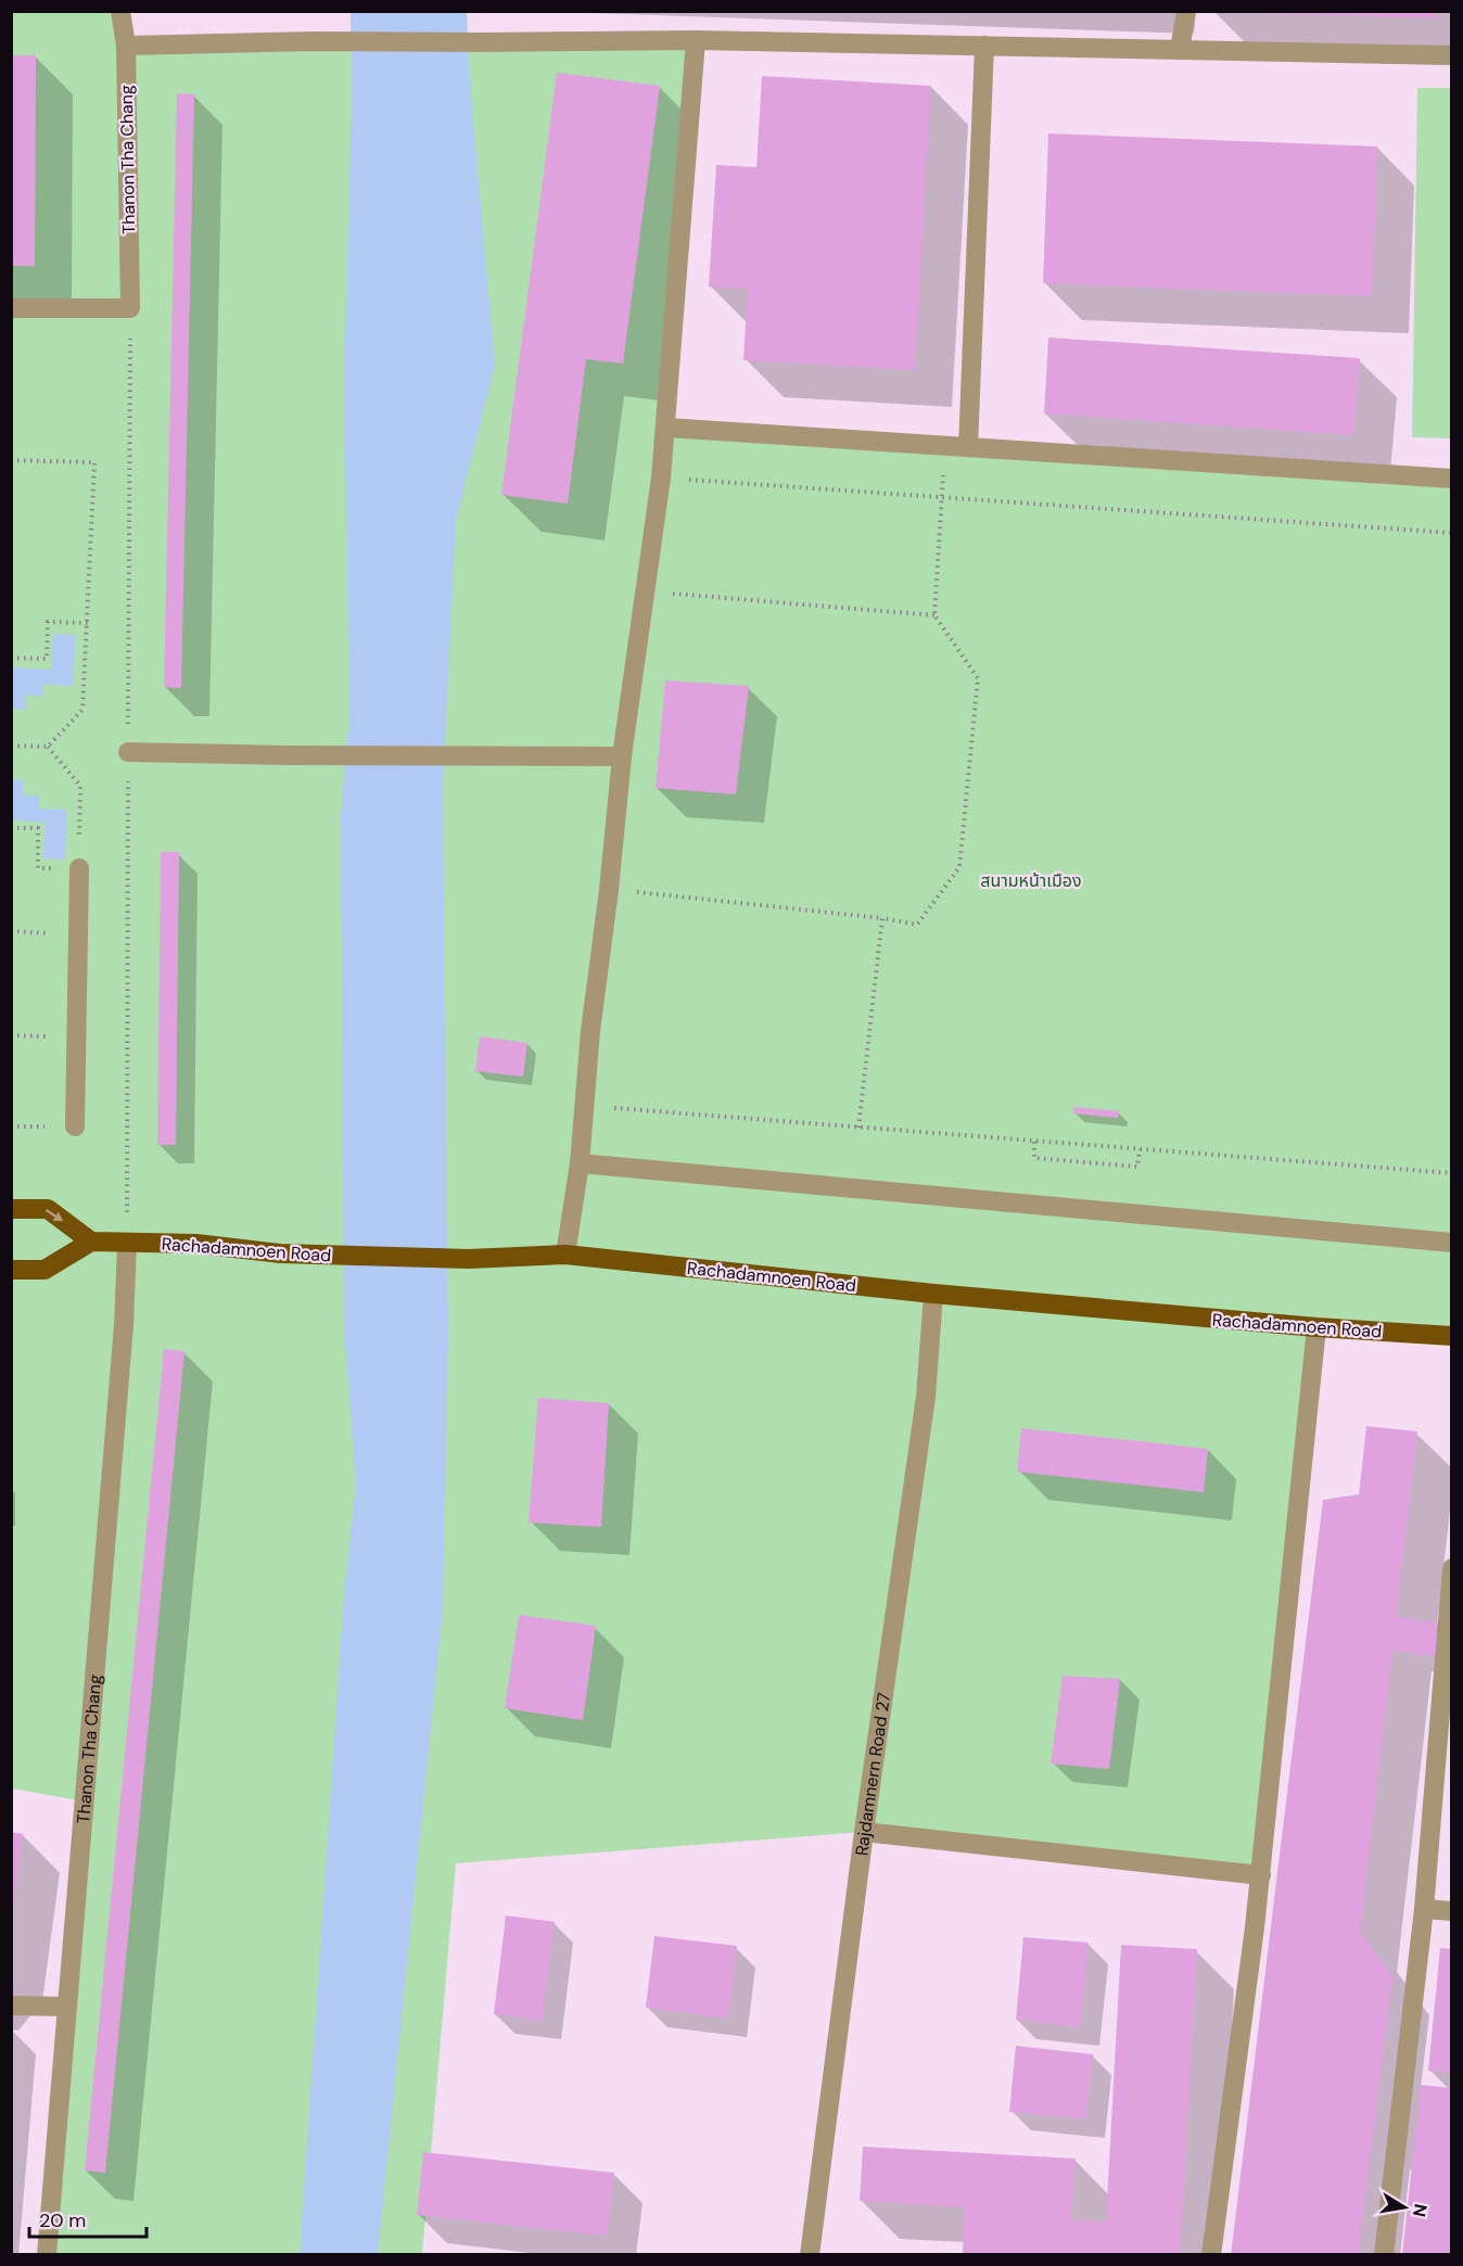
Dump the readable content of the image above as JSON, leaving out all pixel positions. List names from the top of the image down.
{
  "streets": {
    "main road": ["Rachadamnoen Road"],
    "street": ["Thanon Tha Chang", "Rajdamnern Road 27"]
  },
  "crossings": [
    ["Thanon Tha Chang", "Rachadamnoen Road"],
    ["Rachadamnoen Road", "Rajdamnern Road 27"]
  ],
  "parks": ["สนามหน้าเมือง"],
  "scale_bar": "20 m",
  "north": "right"
}
